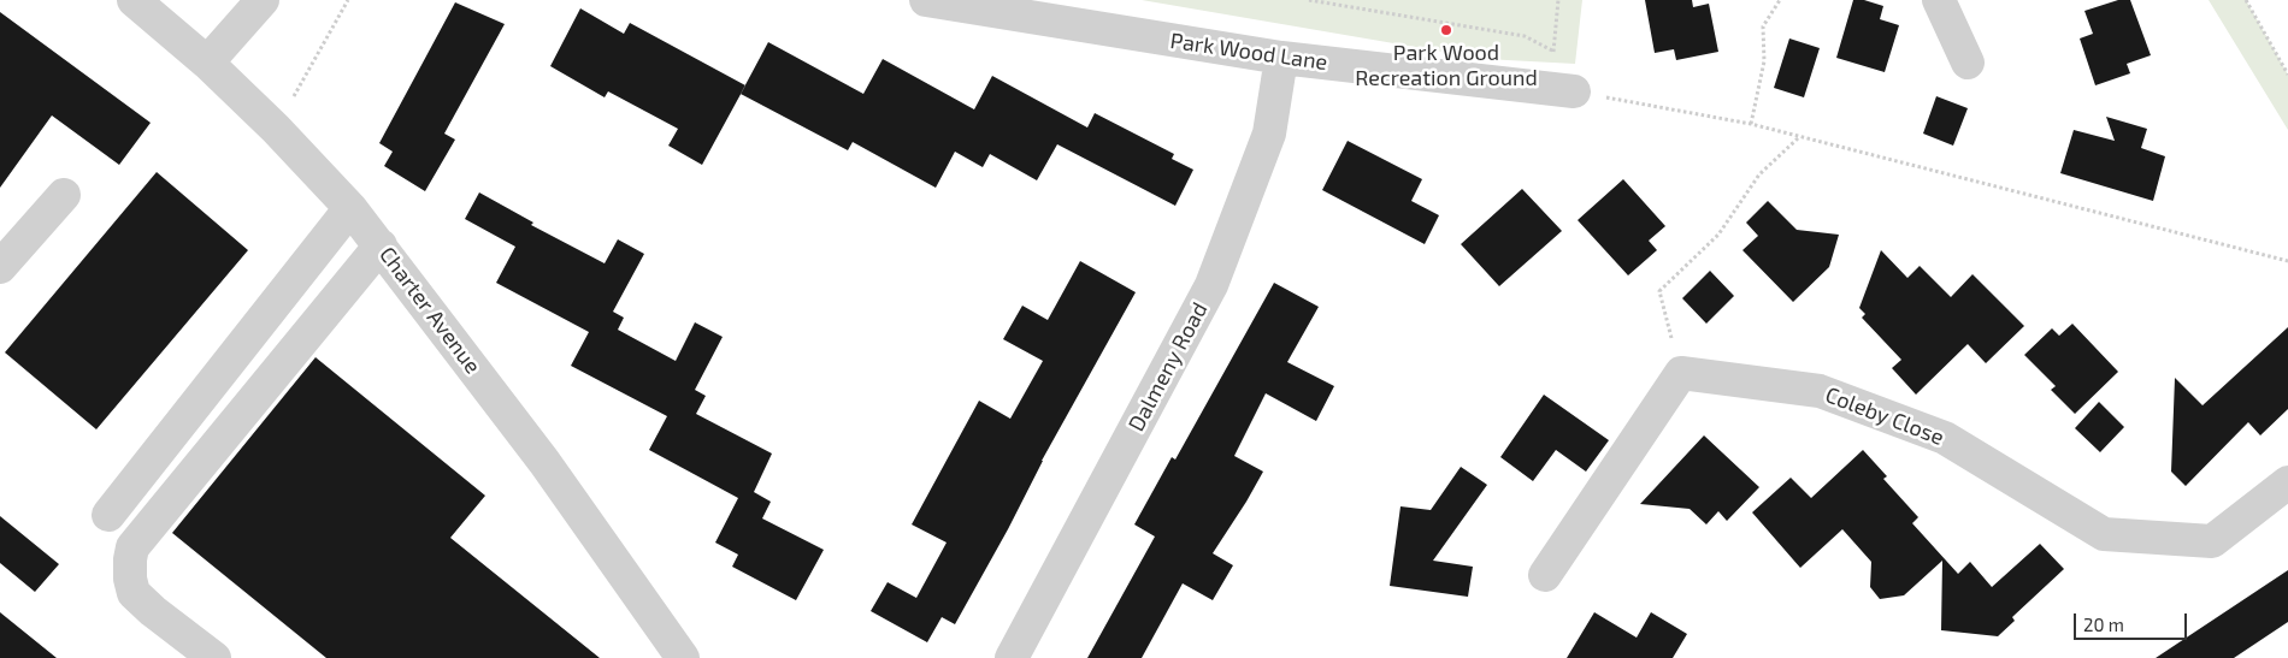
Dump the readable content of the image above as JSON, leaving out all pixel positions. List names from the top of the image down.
{
  "streets": {
    "street": [
      "Park Wood Lane",
      "Charter Avenue",
      "Dalmeny Road",
      "Coleby Close"
    ]
  },
  "crossings": [
    ["Park Wood Lane", "Dalmeny Road"]
  ],
  "places": ["Park Wood Recreation Ground"],
  "scale_bar": "20 m"
}
